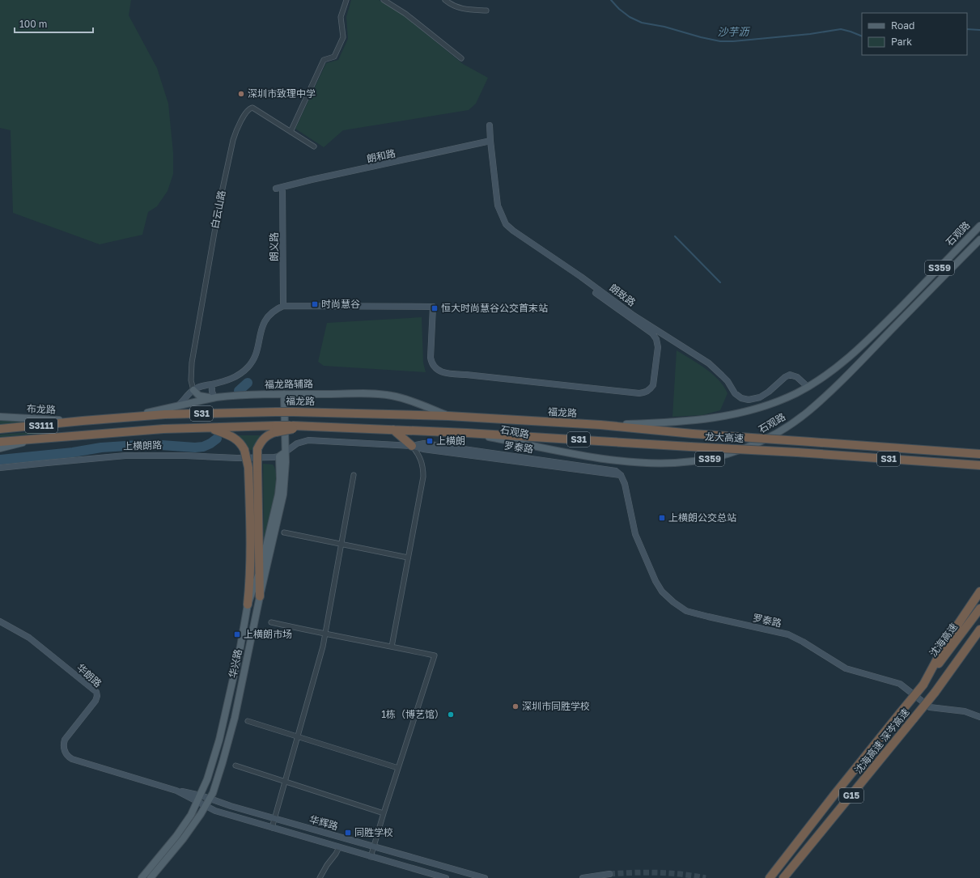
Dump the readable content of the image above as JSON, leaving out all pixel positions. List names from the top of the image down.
{
  "streets": {
    "highway": [
      "福龙路",
      "S31",
      "S3111",
      "龙大高速",
      "沈海高速",
      "沈海高速 深岑高速",
      "G15"
    ],
    "main road": [
      "石观路",
      "S359",
      "福龙路辅路",
      "布龙路",
      "华兴路"
    ],
    "street": [
      "朗和路",
      "白云山路",
      "朗义路",
      "朗致路",
      "上横朗路",
      "罗泰路",
      "华朗路",
      "华辉路"
    ]
  },
  "crossings": [
    ["朗和路", "朗义路"],
    ["朗和路", "朗致路"],
    ["石观路", "朗致路"],
    ["石观路", "福龙路"],
    ["石观路", "S31"],
    ["石观路", "龙大高速"],
    ["福龙路辅路", "福龙路"],
    ["福龙路辅路", "华兴路"],
    ["福龙路", "布龙路"],
    ["福龙路", "龙大高速"],
    ["S31", "S3111"],
    ["S31", "龙大高速"],
    ["上横朗路", "罗泰路"],
    ["上横朗路", "华兴路"],
    ["罗泰路", "华兴路"],
    ["沈海高速", "沈海高速 深岑高速"],
    ["华兴路", "华辉路"],
    ["华朗路", "华辉路"]
  ],
  "water": ["沙芋沥"],
  "places": {
    "other": ["深圳市致理中学", "深圳市同胜学校", "1栋（博艺馆）"],
    "transit": [
      "时尚慧谷",
      "恒大时尚慧谷公交首末站",
      "上横朗",
      "上横朗公交总站",
      "上横朗市场",
      "同胜学校"
    ]
  },
  "legend": ["Road", "Park"],
  "scale_bar": "100 m"
}
